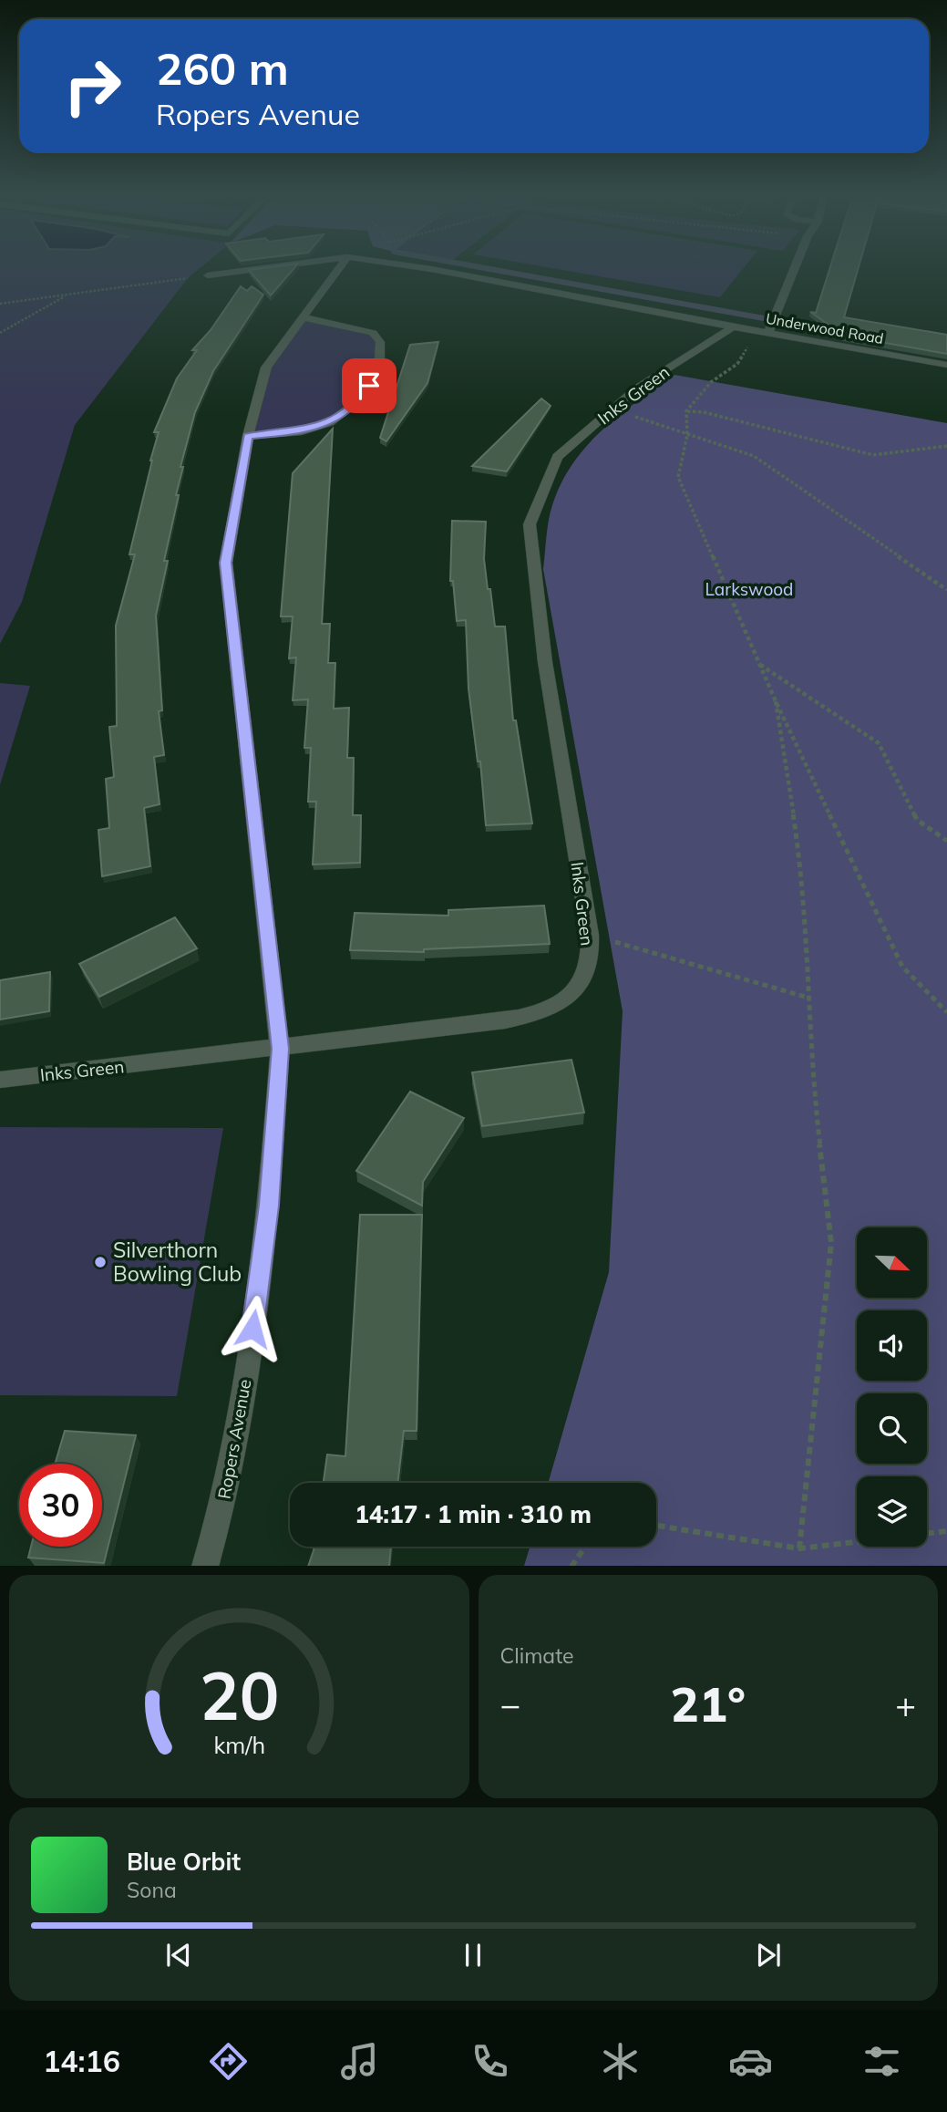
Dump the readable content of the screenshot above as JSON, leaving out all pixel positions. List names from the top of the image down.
{
  "streets": {
    "street": ["Underwood Road", "Inks Green", "Ropers Avenue"]
  },
  "crossings": [
    ["Underwood Road", "Inks Green"],
    ["Inks Green", "Ropers Avenue"]
  ],
  "parks": ["Larkswood"],
  "places": ["Silverthorn Bowling Club"],
  "north": "bottom right",
  "page": {
    "turn": ["260 m", "Ropers Avenue"],
    "limit": "30",
    "trip": "14:17 · 1 min · 310 m",
    "tile": "Climate",
    "heat": ["−", "21°", "+"],
    "song": ["Blue Orbit", "Sona"],
    "tabs": "14:16",
    "gauge": ["20", "km/h"]
  }
}
